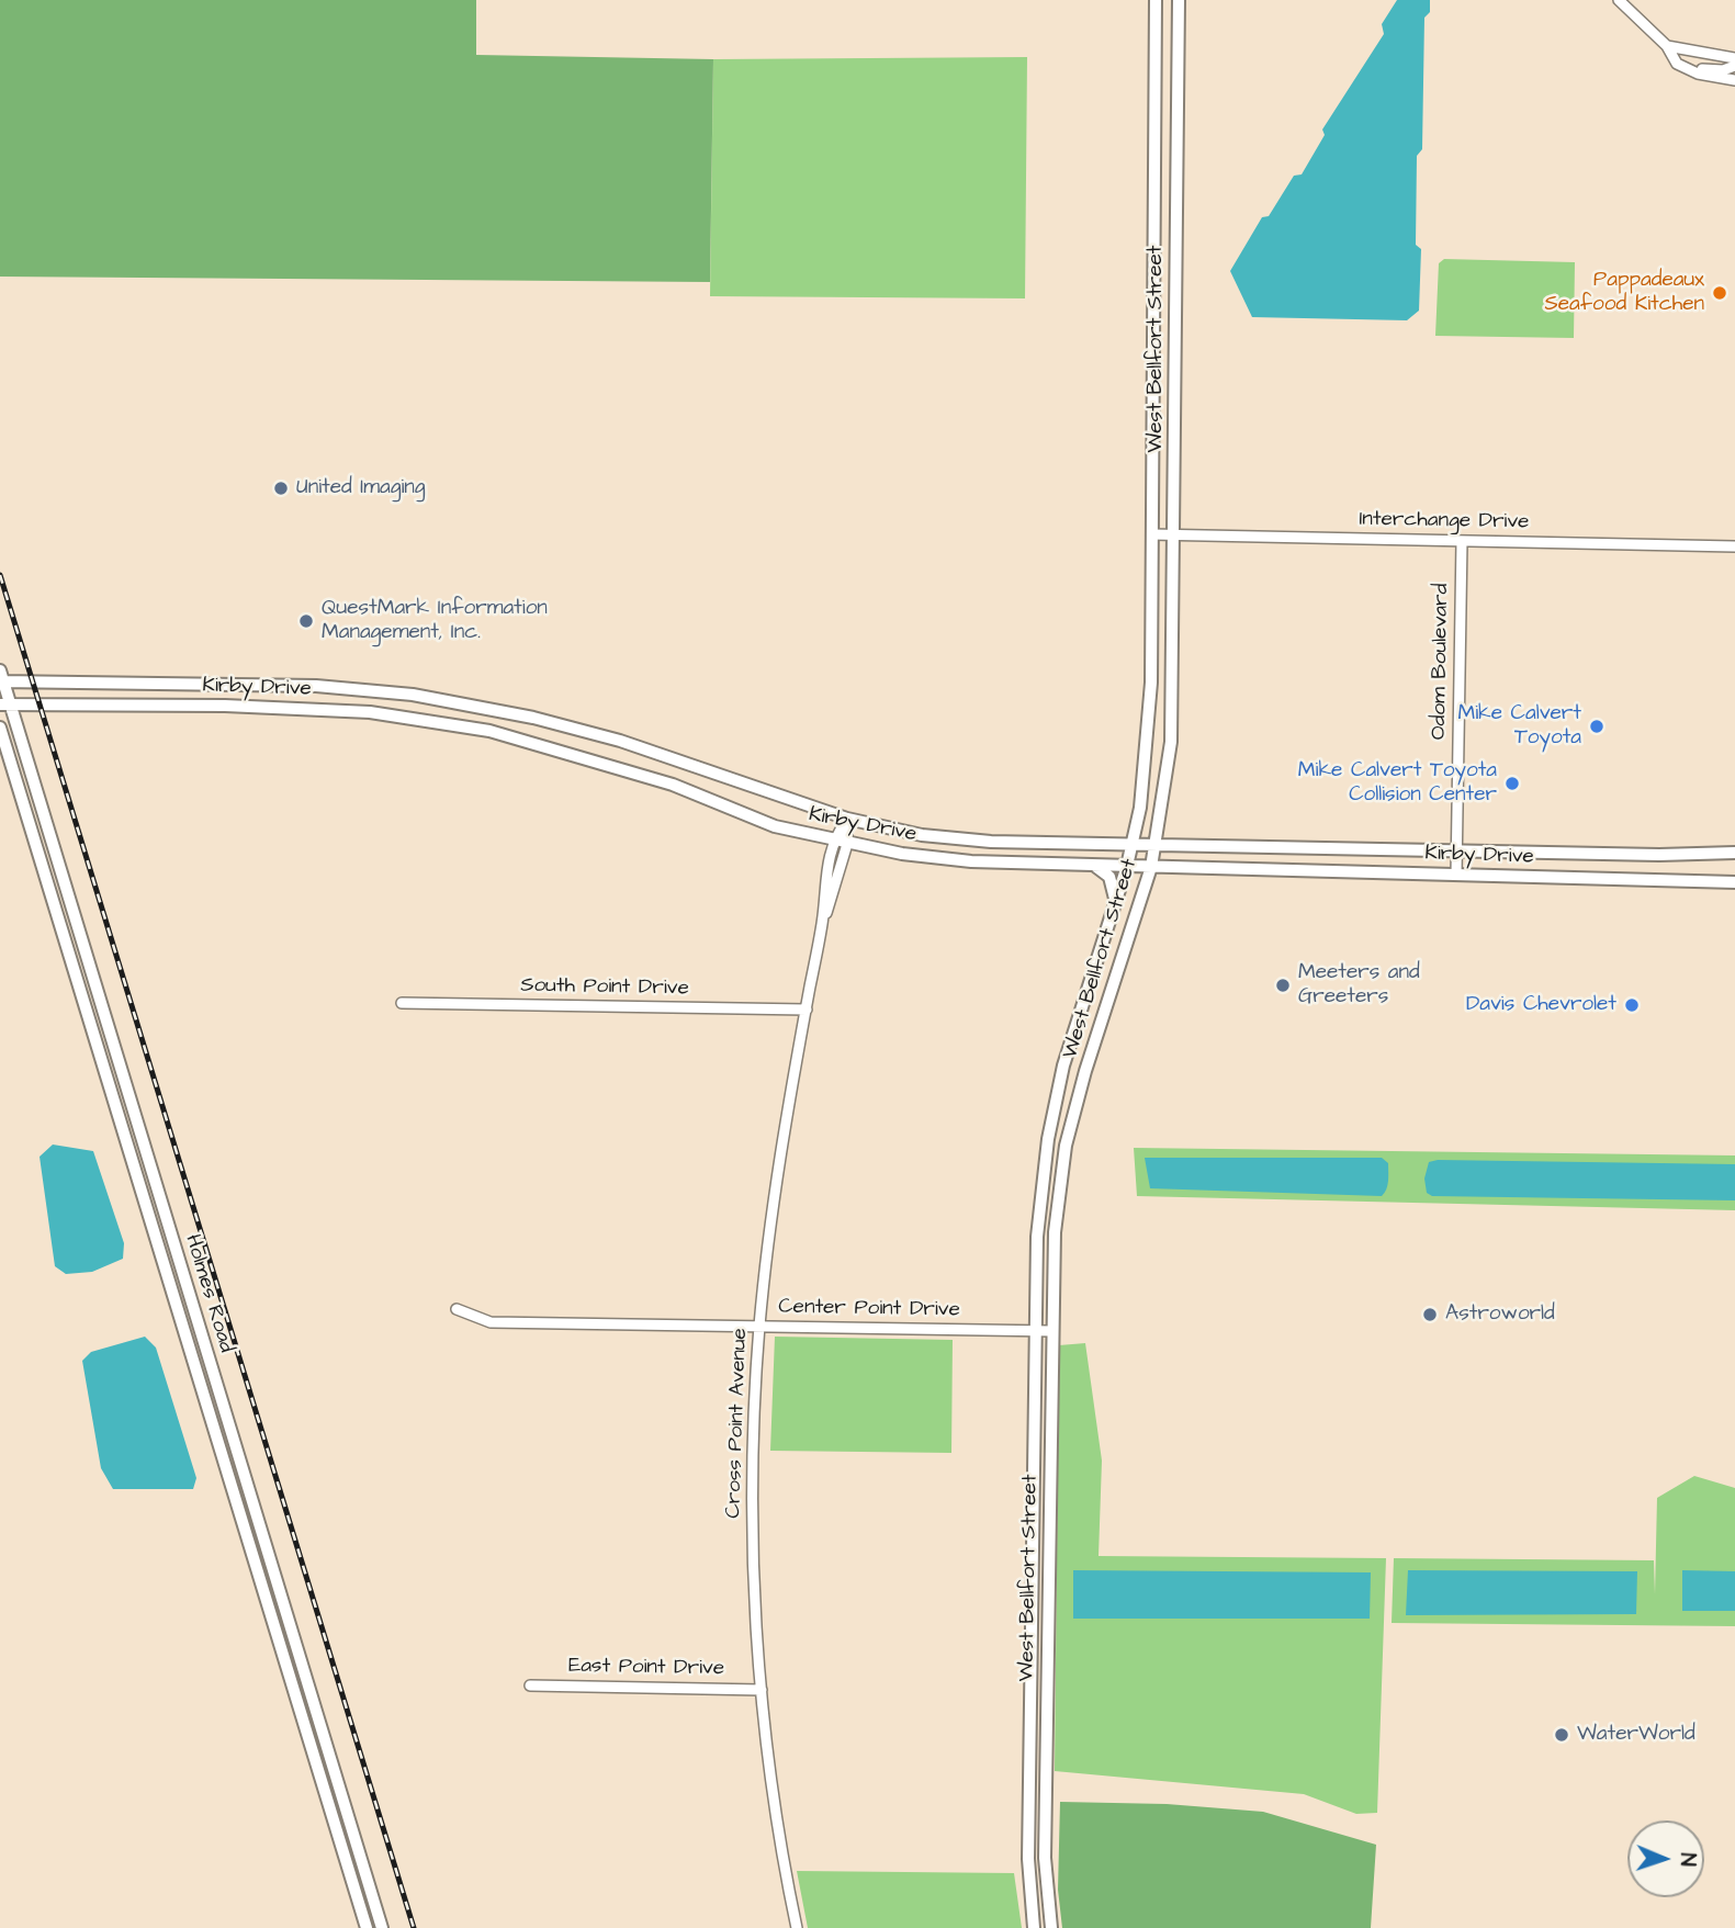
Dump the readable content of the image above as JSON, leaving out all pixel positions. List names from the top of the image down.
{
  "streets": {
    "main road": ["West Bellfort Street", "Kirby Drive", "Holmes Road"],
    "street": [
      "Interchange Drive",
      "Odom Boulevard",
      "South Point Drive",
      "Center Point Drive",
      "Cross Point Avenue",
      "East Point Drive"
    ]
  },
  "crossings": [
    ["West Bellfort Street", "Interchange Drive"],
    ["West Bellfort Street", "Kirby Drive"],
    ["West Bellfort Street", "Center Point Drive"],
    ["Interchange Drive", "Odom Boulevard"],
    ["Odom Boulevard", "Kirby Drive"],
    ["Kirby Drive", "Holmes Road"],
    ["Kirby Drive", "Cross Point Avenue"],
    ["South Point Drive", "Cross Point Avenue"],
    ["Center Point Drive", "Cross Point Avenue"],
    ["Cross Point Avenue", "East Point Drive"]
  ],
  "places": [
    "Pappadeaux Seafood Kitchen",
    "United Imaging",
    "QuestMark Information Management, Inc.",
    "Mike Calvert Toyota",
    "Mike Calvert Toyota Collision Center",
    "Meeters and Greeters",
    "Davis Chevrolet",
    "Astroworld",
    "WaterWorld"
  ],
  "north": "right"
}
